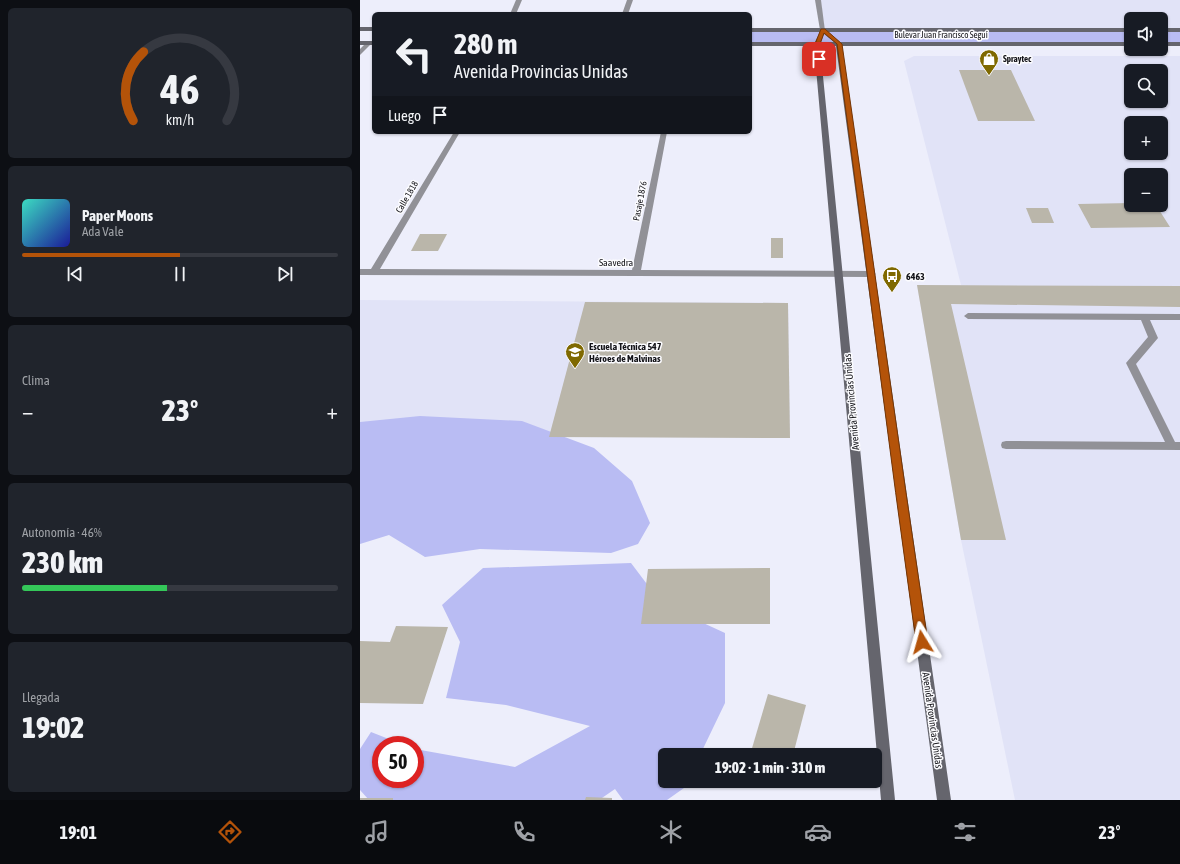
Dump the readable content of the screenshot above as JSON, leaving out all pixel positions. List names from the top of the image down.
{
  "streets": {
    "main road": ["Bulevar Juan Francisco Seguí", "Avenida Provincias Unidas"],
    "street": ["Calle 1818", "Pasaje 1876", "Saavedra"]
  },
  "crossings": [
    ["Bulevar Juan Francisco Seguí", "Avenida Provincias Unidas"],
    ["Calle 1818", "Saavedra"],
    ["Pasaje 1876", "Saavedra"],
    ["Saavedra", "Avenida Provincias Unidas"]
  ],
  "places": {
    "shop": ["Spraytec"],
    "bus stop": ["6463"],
    "school or university": ["Escuela Técnica 547 Héroes de Malvinas"]
  },
  "page": {
    "map_buttons": ["+", "−"],
    "turn": ["280 m", "Avenida Provincias Unidas"],
    "then": "Luego",
    "song": ["Paper Moons", "Ada Vale"],
    "tile": [
      "Clima",
      ["Autonomía · 46%", "230 km"],
      ["Llegada", "19:02"]
    ],
    "heat": ["−", "23°", "+"],
    "limit": "50",
    "trip": "19:02 · 1 min · 310 m",
    "tabs": ["19:01", "23°"],
    "gauge": ["46", "km/h"]
  }
}
